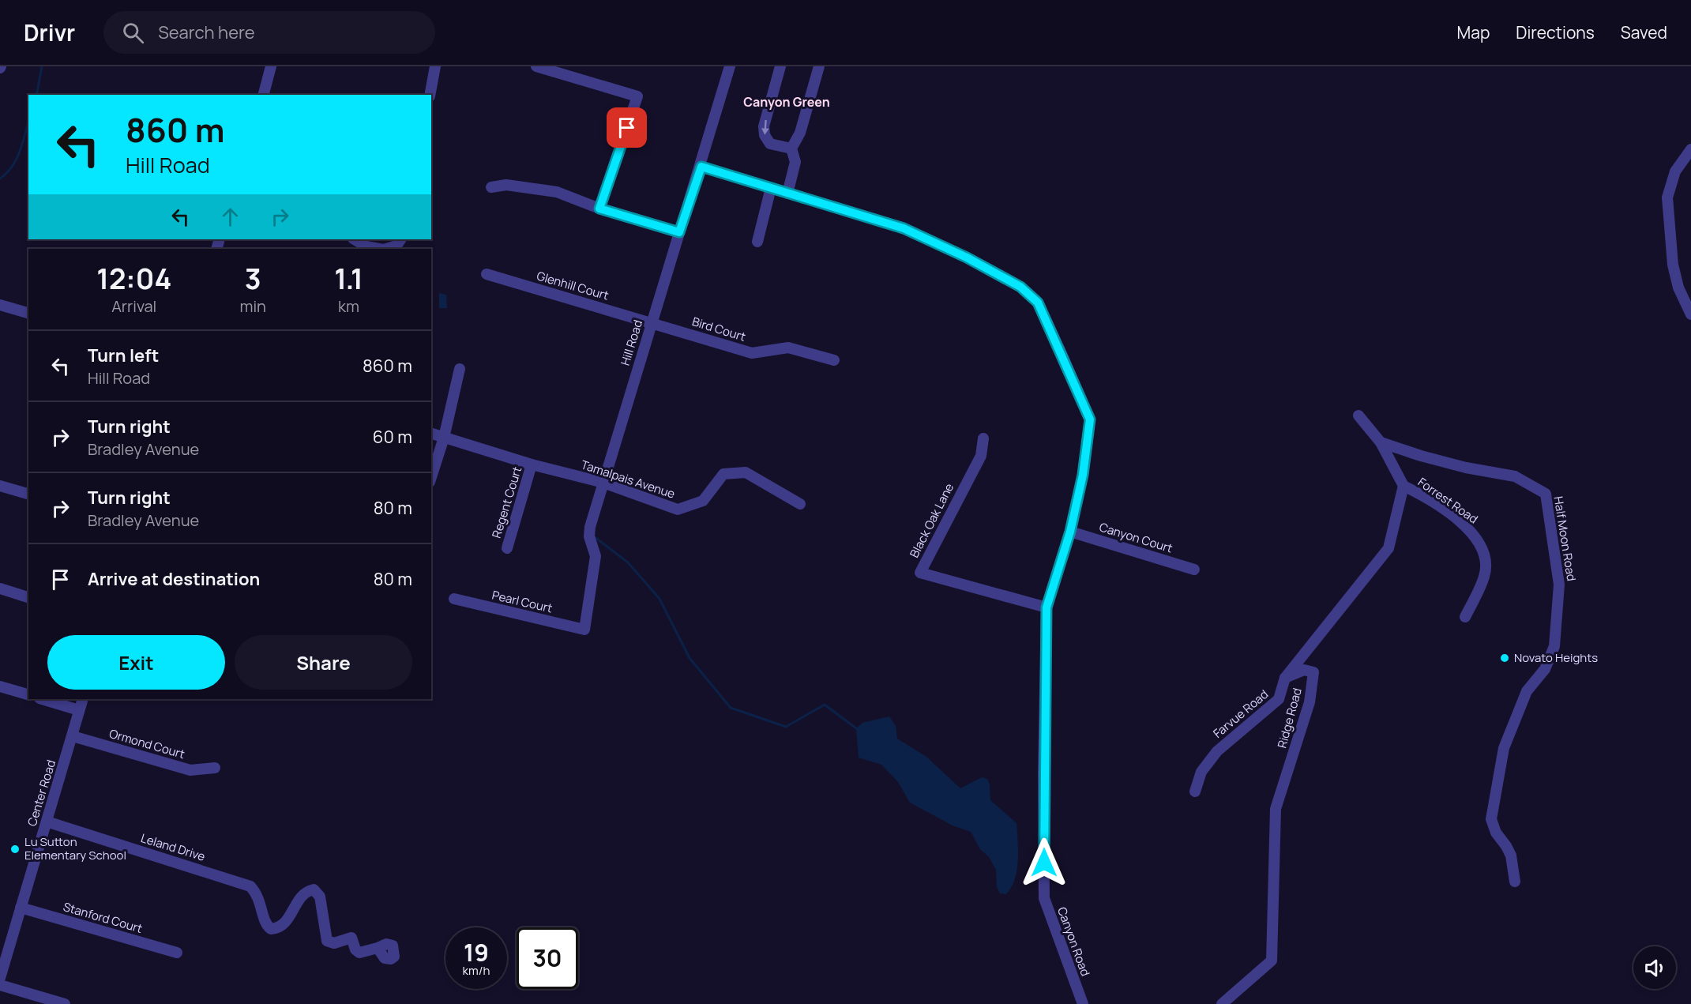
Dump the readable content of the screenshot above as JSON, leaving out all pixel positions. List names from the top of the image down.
{
  "streets": {
    "street": [
      "Glenhill Court",
      "Bird Court",
      "Hill Road",
      "Tamalpais Avenue",
      "Forrest Road",
      "Regent Court",
      "Black Oak Lane",
      "Canyon Court",
      "Half Moon Road",
      "Pearl Court",
      "Farvue Road",
      "Ridge Road",
      "Ormond Court",
      "Center Road",
      "Leland Drive",
      "Stanford Court",
      "Canyon Road"
    ]
  },
  "crossings": [
    ["Glenhill Court", "Bird Court"],
    ["Glenhill Court", "Hill Road"],
    ["Bird Court", "Hill Road"],
    ["Hill Road", "Tamalpais Avenue"],
    ["Hill Road", "Pearl Court"],
    ["Hill Road", "Canyon Road"],
    ["Tamalpais Avenue", "Regent Court"],
    ["Forrest Road", "Ridge Road"],
    ["Black Oak Lane", "Canyon Road"],
    ["Canyon Court", "Canyon Road"],
    ["Farvue Road", "Ridge Road"],
    ["Ormond Court", "Center Road"],
    ["Center Road", "Leland Drive"],
    ["Center Road", "Stanford Court"]
  ],
  "districts": ["Canyon Green"],
  "places": ["Novato Heights", "Lu Sutton Elementary School"],
  "page": {
    "header": "Drivr",
    "search": "Search here",
    "nav": ["Map", "Directions", "Saved"],
    "turn": ["860 m", "Hill Road"],
    "eta": [
      "12:04",
      "Arrival",
      "3",
      "min",
      "1.1",
      "km"
    ],
    "list": [
      {
        "name": "Turn left",
        "note": "Hill Road",
        "value": "860 m"
      },
      {
        "name": "Turn right",
        "note": "Bradley Avenue",
        "value": "60 m"
      },
      {
        "name": "Turn right",
        "note": "Bradley Avenue",
        "value": "80 m"
      },
      {
        "name": "Arrive at destination",
        "value": "80 m"
      }
    ],
    "buttons": ["Exit", "Share"],
    "speed": "19 km/h",
    "limit": "30"
  }
}
